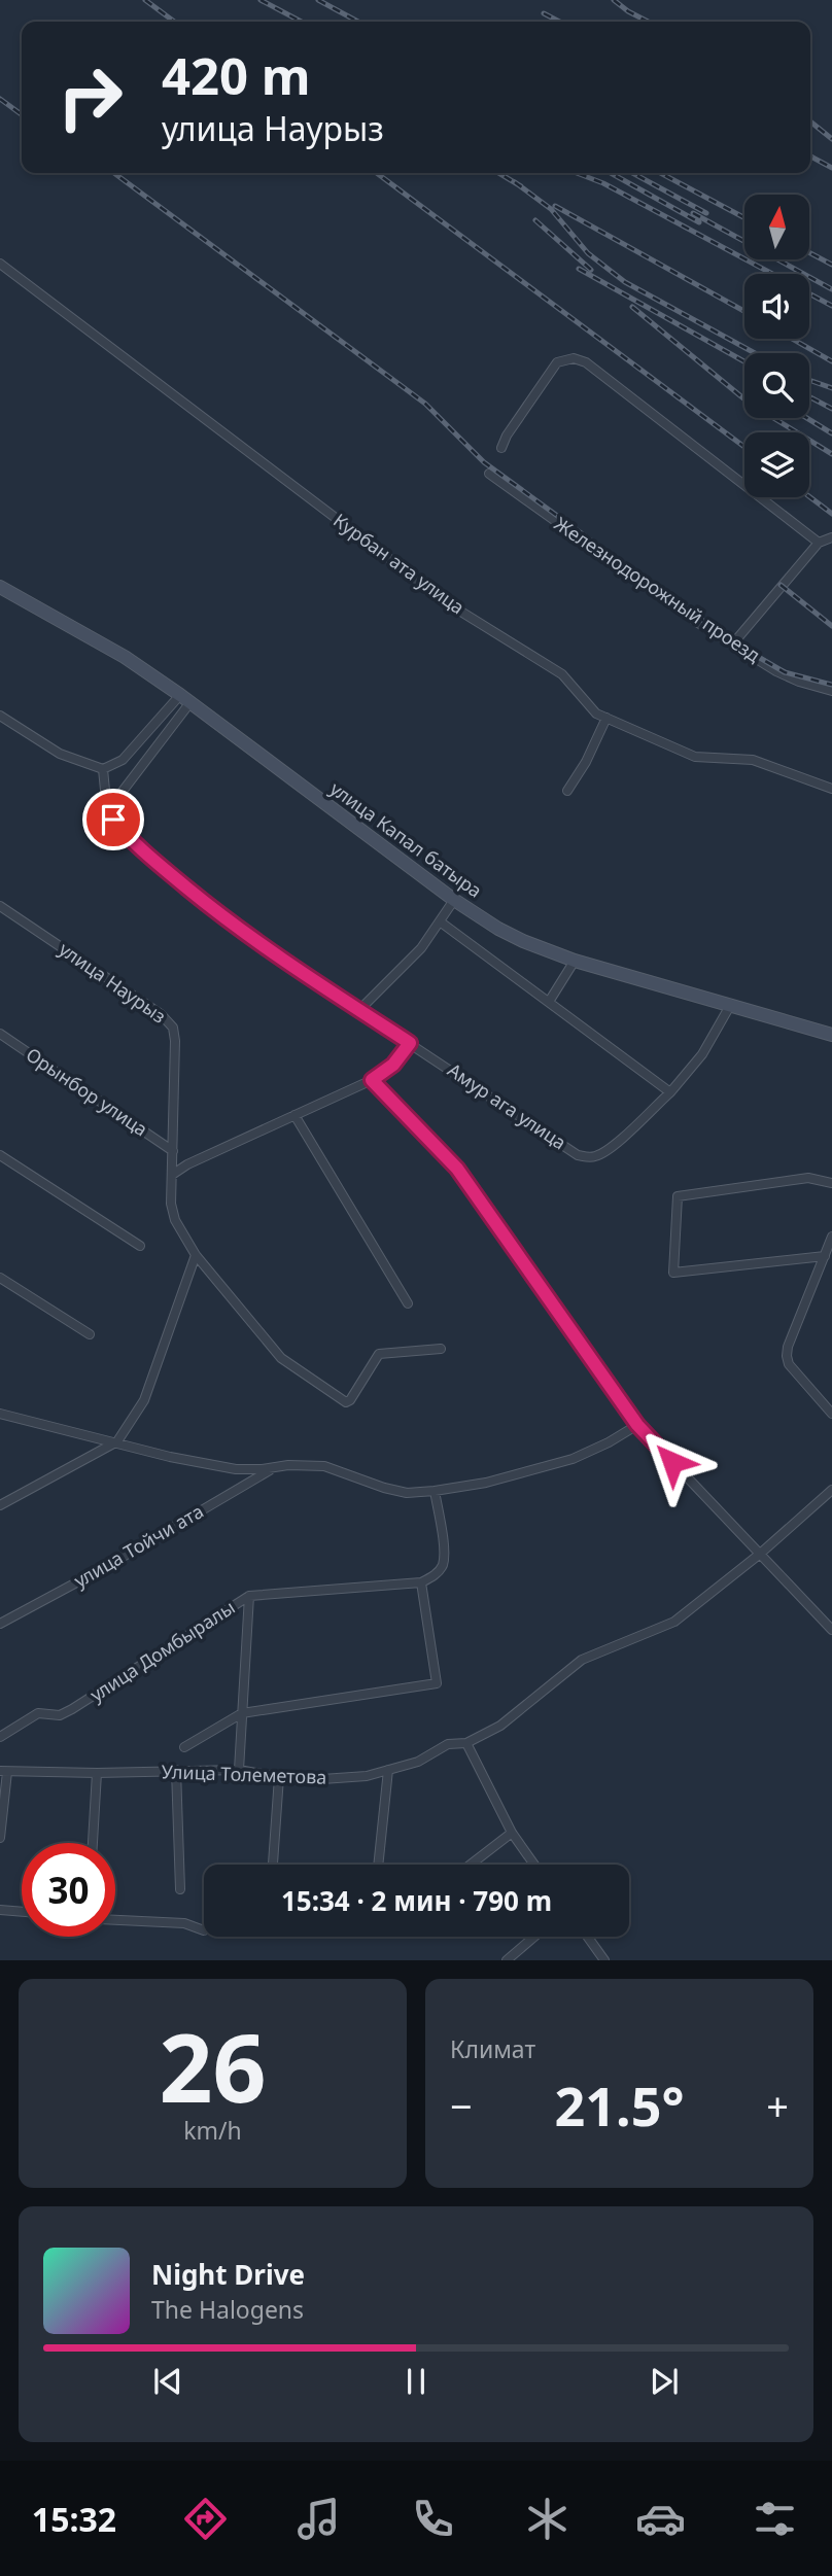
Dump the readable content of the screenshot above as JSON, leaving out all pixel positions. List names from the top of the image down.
{
  "streets": {
    "main road": ["улица Капал батыра"],
    "street": [
      "Курбан ата улица",
      "Железнодорожный проезд",
      "улица Наурыз",
      "Орынбор улица",
      "Амур ага улица",
      "улица Тойчи ата",
      "улица Домбыралы",
      "Улица Толеметова"
    ]
  },
  "crossings": [
    ["улица Наурыз", "Орынбор улица"]
  ],
  "north": "top",
  "page": {
    "turn": ["420 m", "улица Наурыз"],
    "limit": "30",
    "trip": "15:34 · 2 мин · 790 m",
    "tile": [
      ["26", "km/h"],
      "Климат"
    ],
    "heat": ["−", "21.5°", "+"],
    "song": ["Night Drive", "The Halogens"],
    "tabs": "15:32"
  }
}
